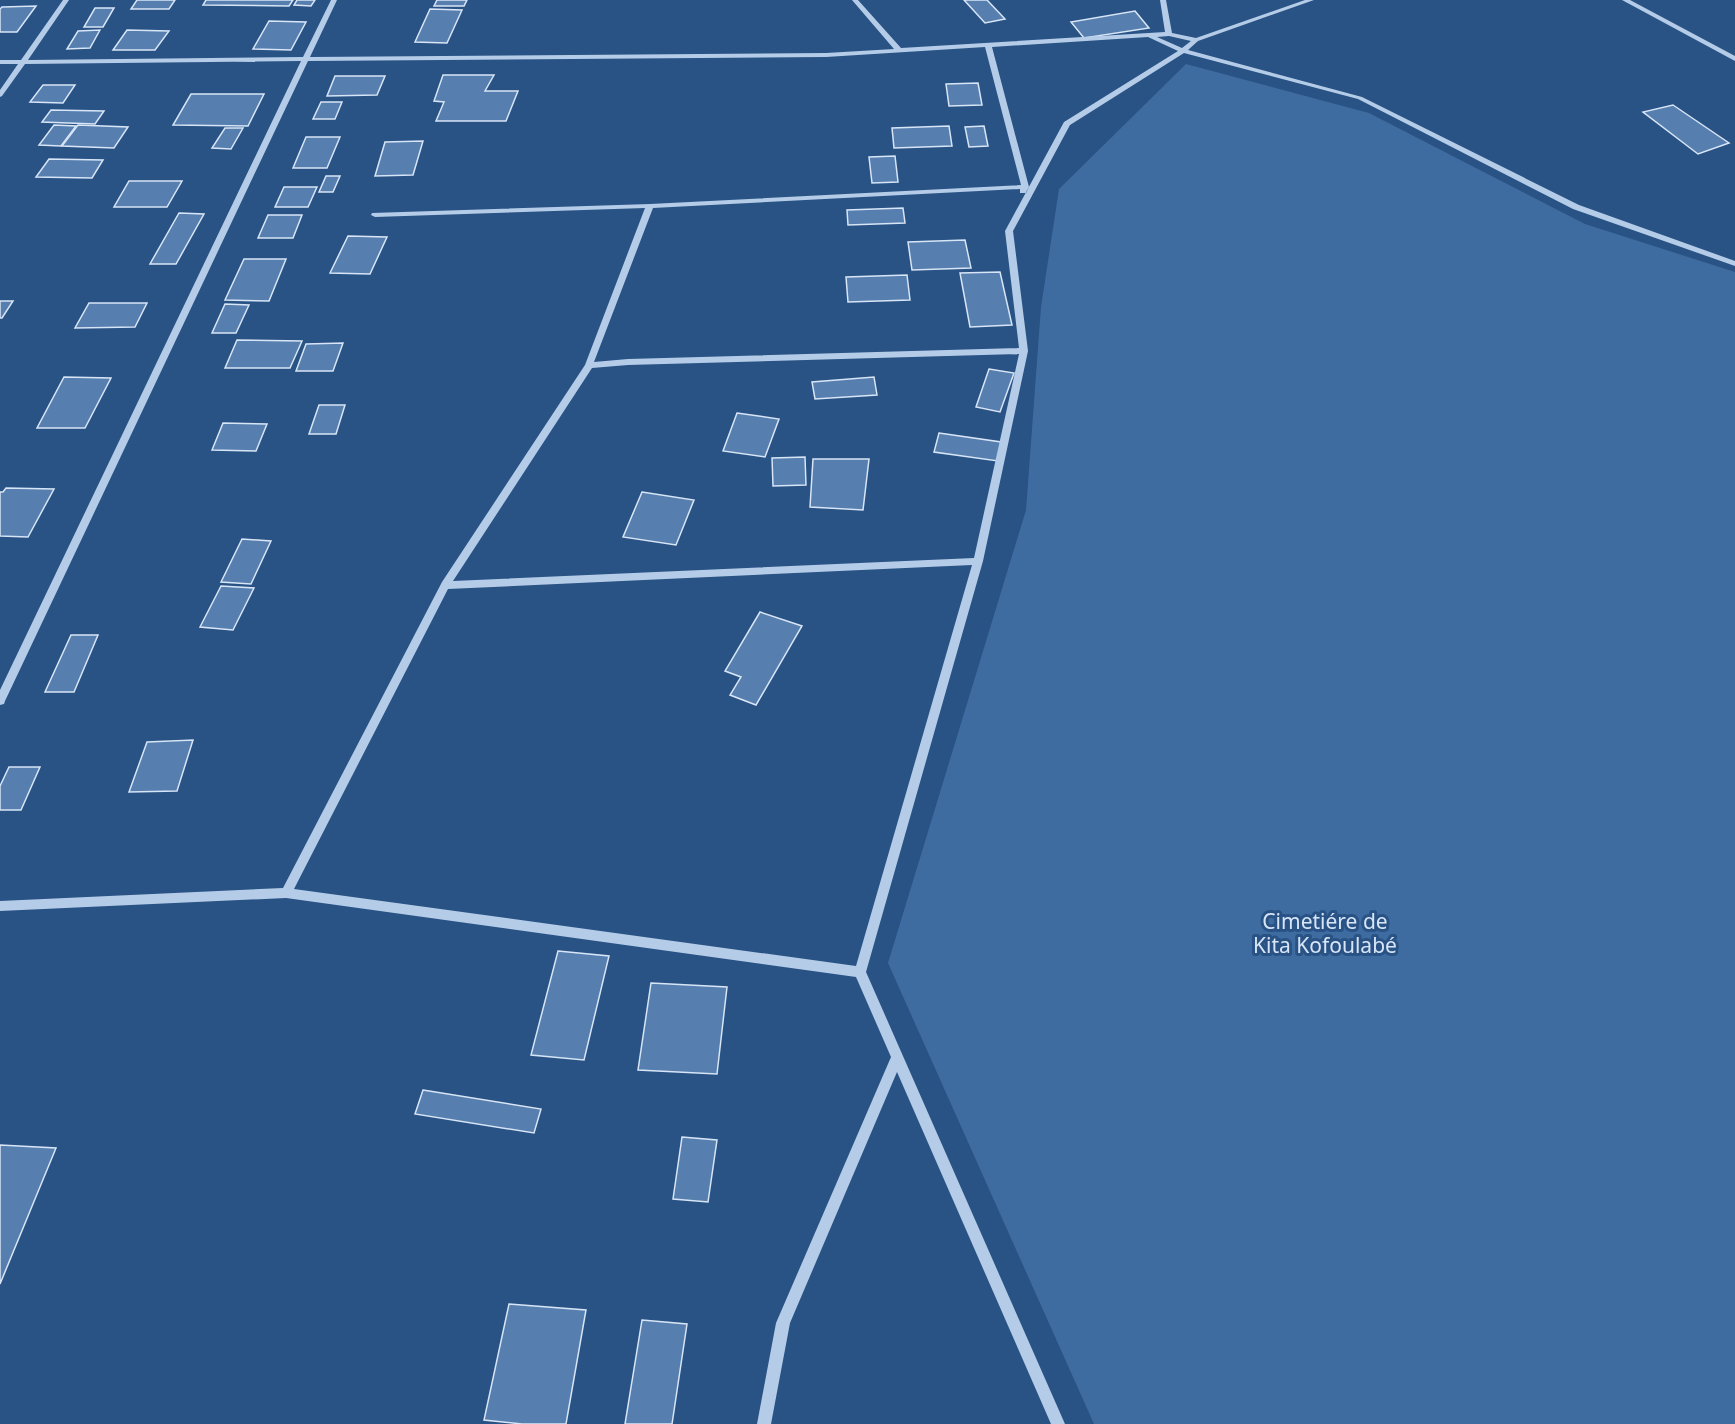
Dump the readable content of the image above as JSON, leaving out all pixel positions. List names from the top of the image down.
{
  "parks": ["Cimetiére de Kita Kofoulabé"]
}
